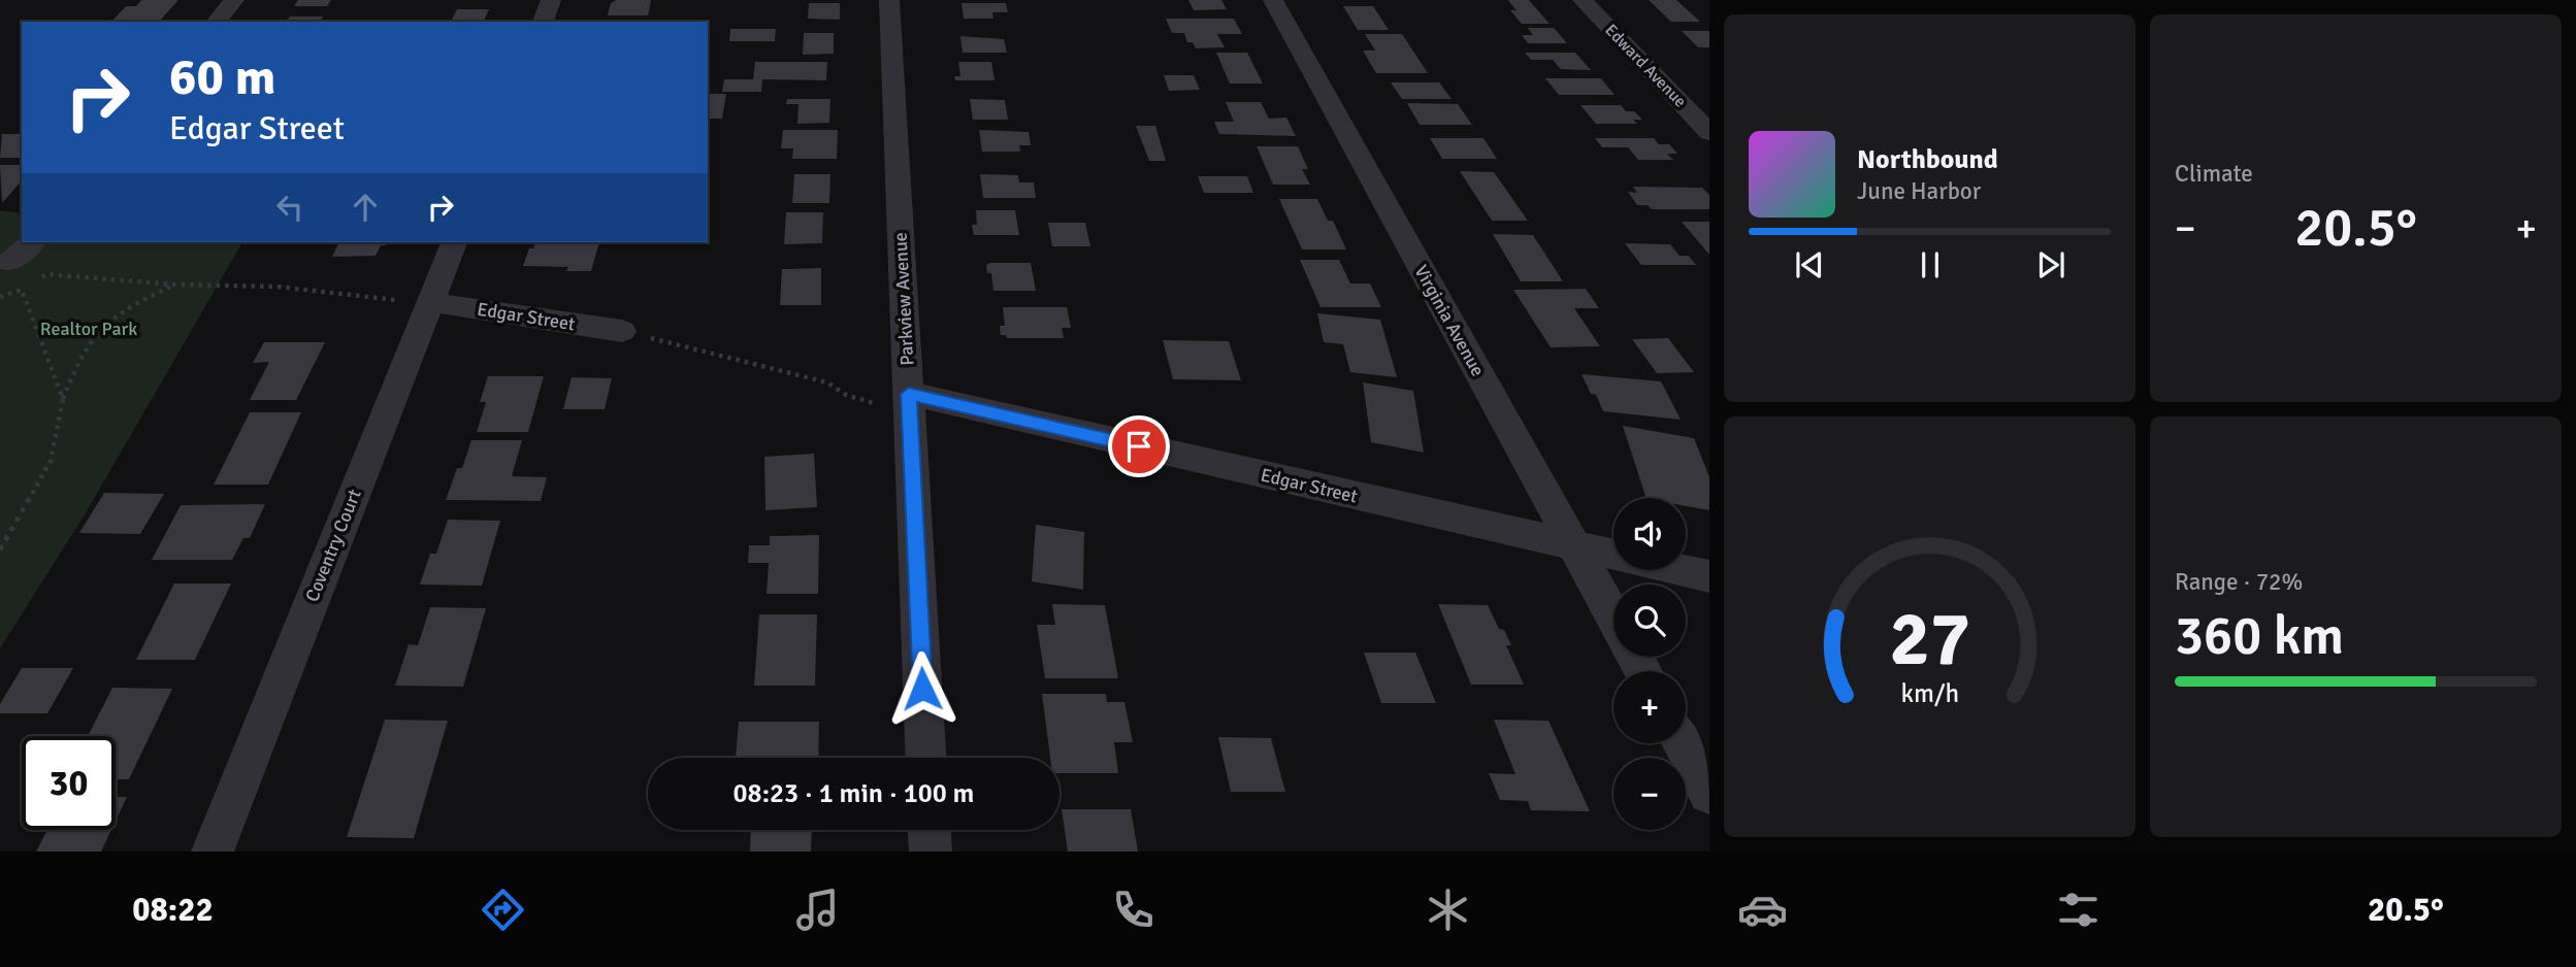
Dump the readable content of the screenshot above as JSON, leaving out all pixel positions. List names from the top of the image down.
{
  "streets": {
    "street": [
      "Edward Avenue",
      "Parkview Avenue",
      "Edgar Street",
      "Virginia Avenue",
      "Coventry Court"
    ]
  },
  "crossings": [
    ["Parkview Avenue", "Edgar Street"],
    ["Edgar Street", "Virginia Avenue"],
    ["Edgar Street", "Coventry Court"]
  ],
  "parks": ["Realtor Park"],
  "page": {
    "tile": [
      "Climate",
      ["Range · 72%", "360 km"]
    ],
    "turn": ["60 m", "Edgar Street"],
    "song": ["Northbound", "June Harbor"],
    "heat": ["−", "20.5°", "+"],
    "map_buttons": ["+", "−"],
    "limit": "30",
    "trip": "08:23 · 1 min · 100 m",
    "tabs": ["08:22", "20.5°"],
    "gauge": ["27", "km/h"]
  }
}
